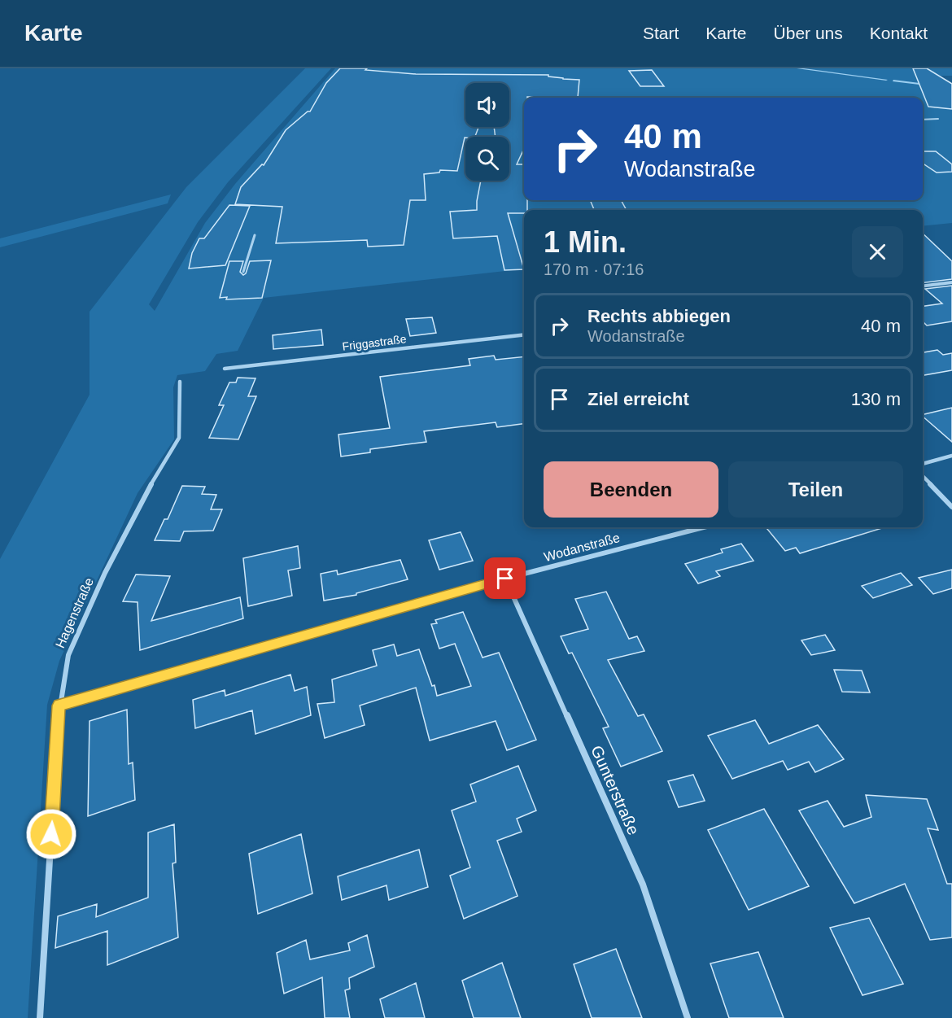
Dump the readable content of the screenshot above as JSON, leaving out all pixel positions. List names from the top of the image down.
{
  "streets": {
    "street": [
      "Friggastraße",
      "Wodanstraße",
      "Hagenstraße",
      "Gunterstraße"
    ]
  },
  "crossings": [
    ["Wodanstraße", "Hagenstraße"],
    ["Wodanstraße", "Gunterstraße"]
  ],
  "page": {
    "header": "Karte",
    "nav": [
      "Start",
      "Karte",
      "Über uns",
      "Kontakt"
    ],
    "turn": ["40 m", "Wodanstraße"],
    "heading": ["1 Min.", "170 m · 07:16"],
    "list": [
      {
        "name": "Rechts abbiegen",
        "note": "Wodanstraße",
        "value": "40 m"
      },
      {
        "name": "Ziel erreicht",
        "value": "130 m"
      }
    ],
    "buttons": ["Beenden", "Teilen"]
  }
}
